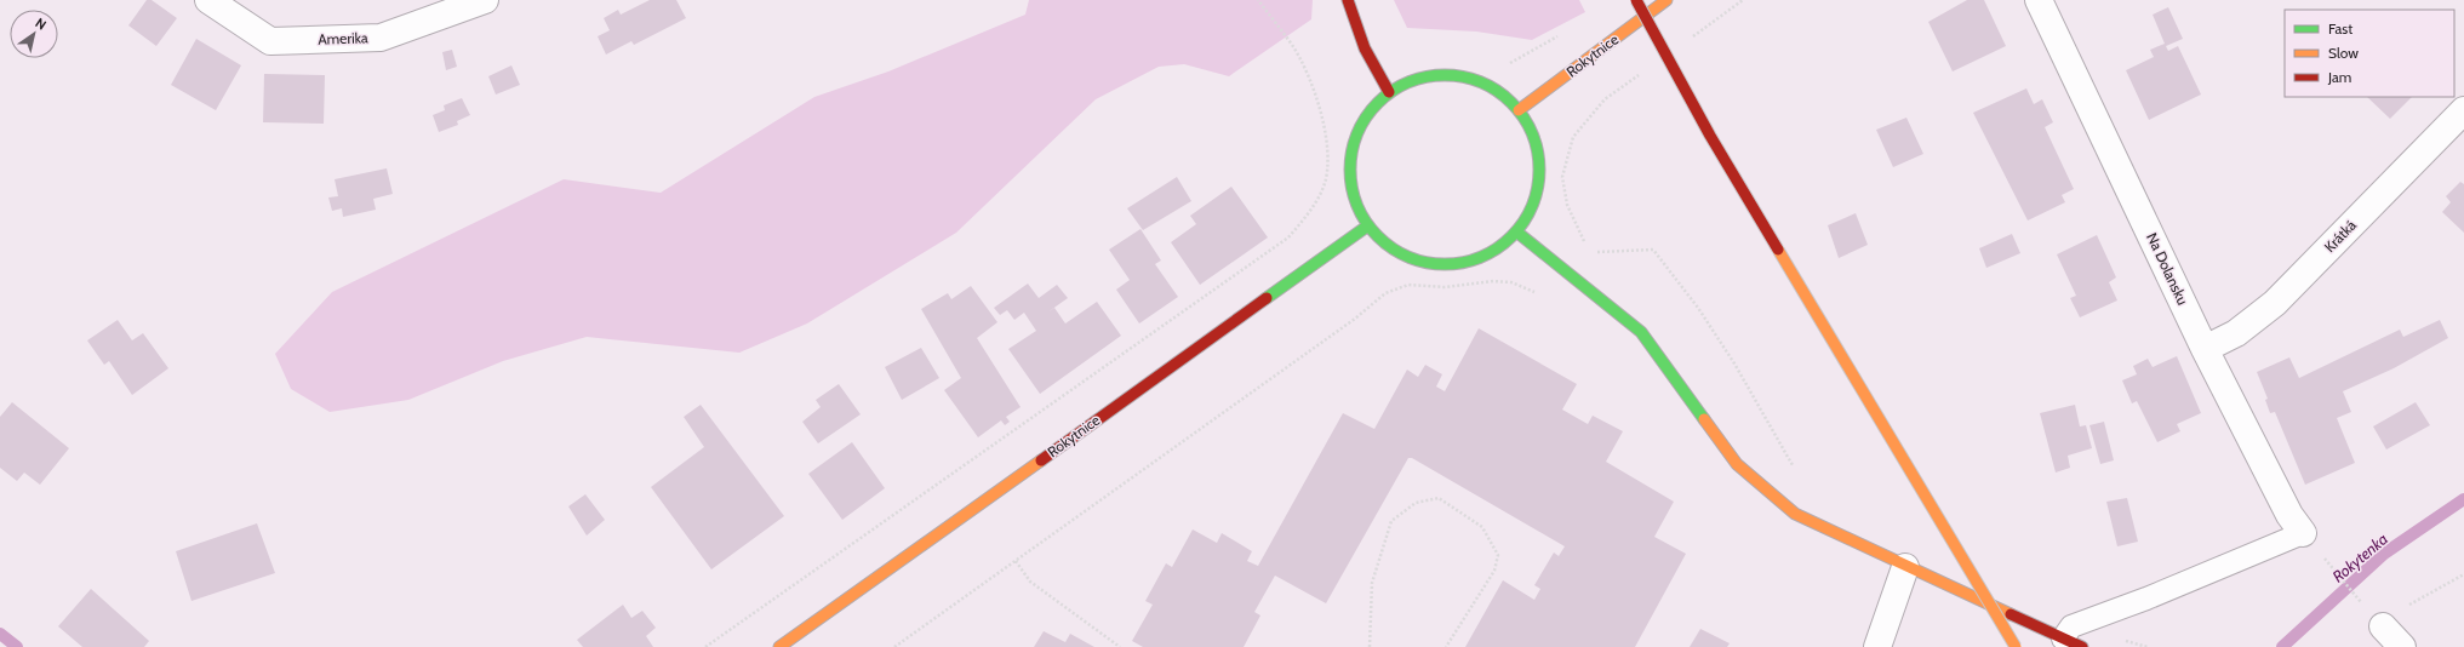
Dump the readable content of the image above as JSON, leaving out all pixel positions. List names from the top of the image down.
{
  "streets": {
    "main road": ["Rokytnice"],
    "street": ["Amerika", "Krátká", "Na Dolansku"]
  },
  "crossings": [
    ["Krátká", "Na Dolansku"]
  ],
  "water": ["Rokytenka"],
  "legend": ["Fast", "Slow", "Jam"],
  "north": "top right"
}
